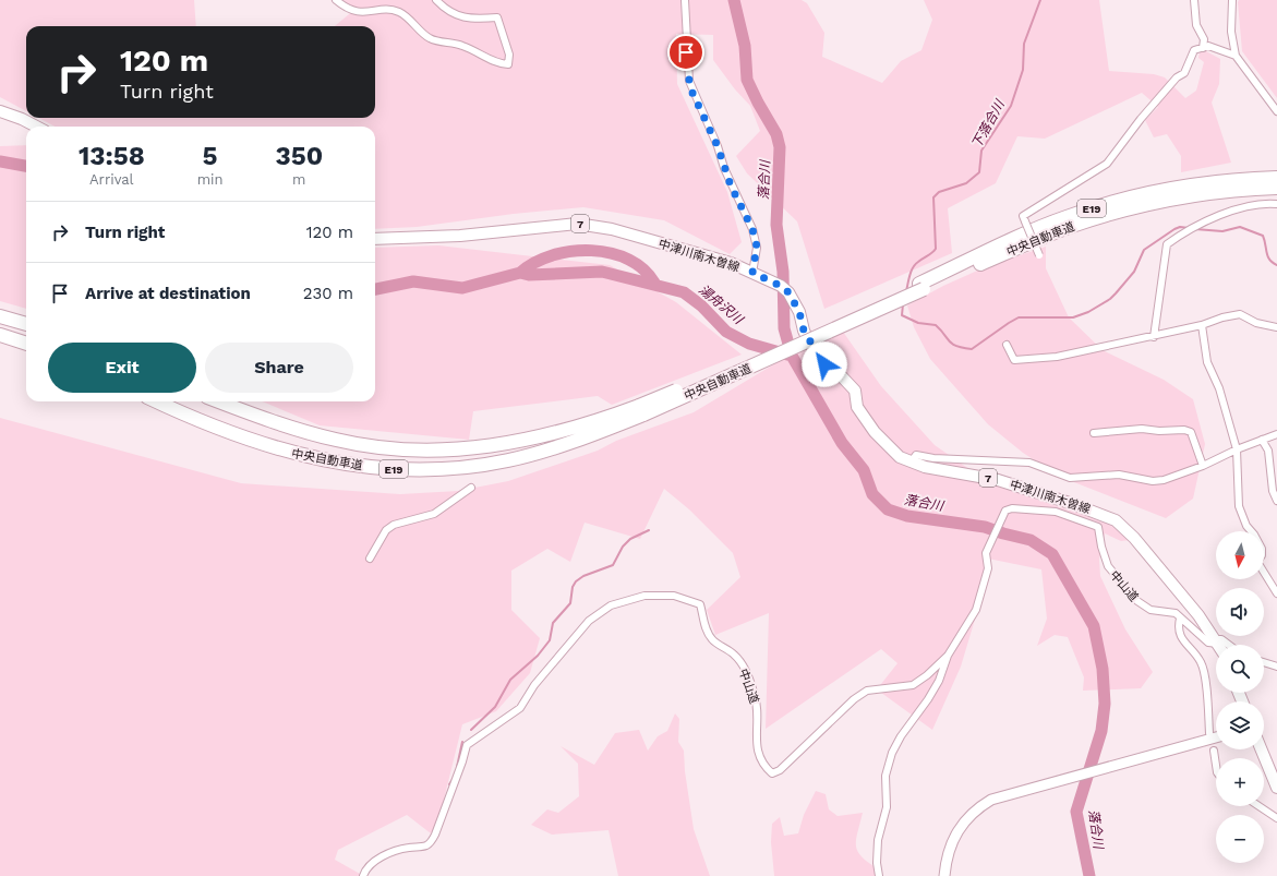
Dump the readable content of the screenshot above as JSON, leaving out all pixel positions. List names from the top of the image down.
{
  "streets": {
    "highway": ["E19", "中央自動車道"],
    "main road": ["7", "中津川南木曽線"],
    "street": ["中山道"]
  },
  "water": ["下落合川", "落合川", "湯舟沢川"],
  "north": "bottom",
  "page": {
    "turn": ["120 m", "Turn right"],
    "eta": [
      "13:58",
      "Arrival",
      "5",
      "min",
      "350",
      "m"
    ],
    "list": [
      {
        "name": "Turn right",
        "value": "120 m"
      },
      {
        "name": "Arrive at destination",
        "value": "230 m"
      }
    ],
    "buttons": ["Exit", "Share"],
    "map_buttons": ["+", "−"]
  }
}
